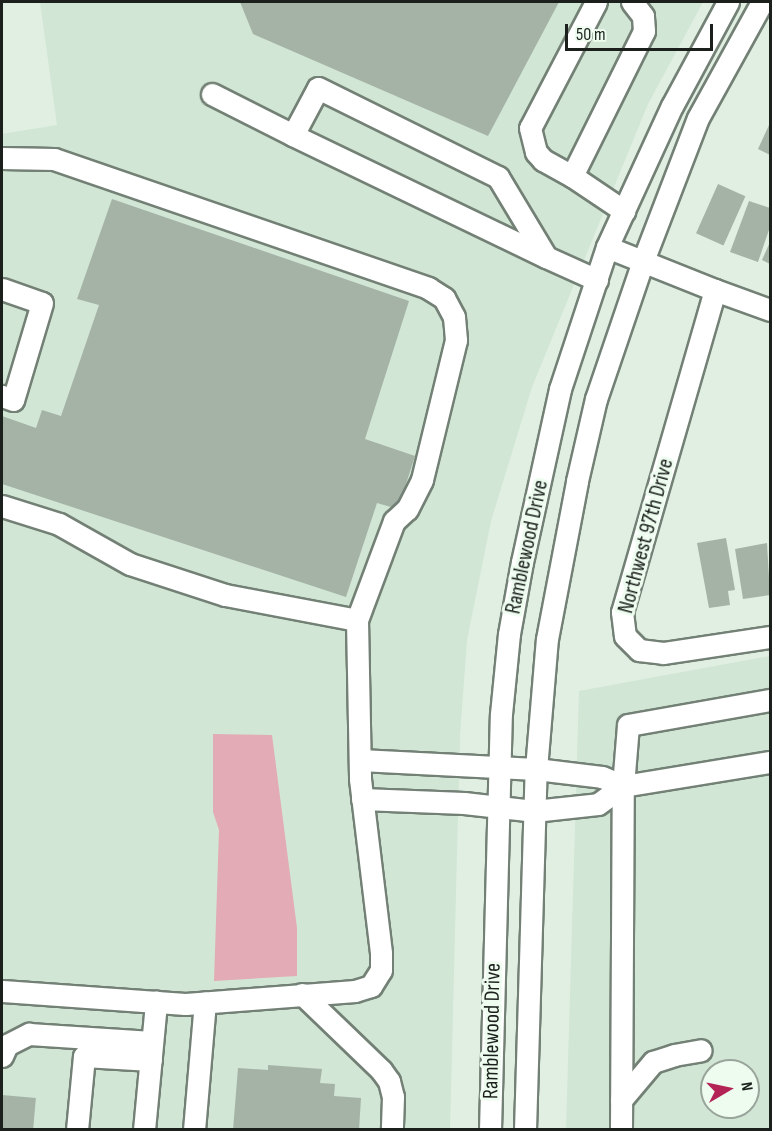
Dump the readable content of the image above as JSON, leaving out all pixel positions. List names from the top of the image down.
{
  "streets": {
    "street": ["Northwest 97th Drive", "Ramblewood Drive"]
  },
  "scale_bar": "50 m",
  "north": "right"
}
